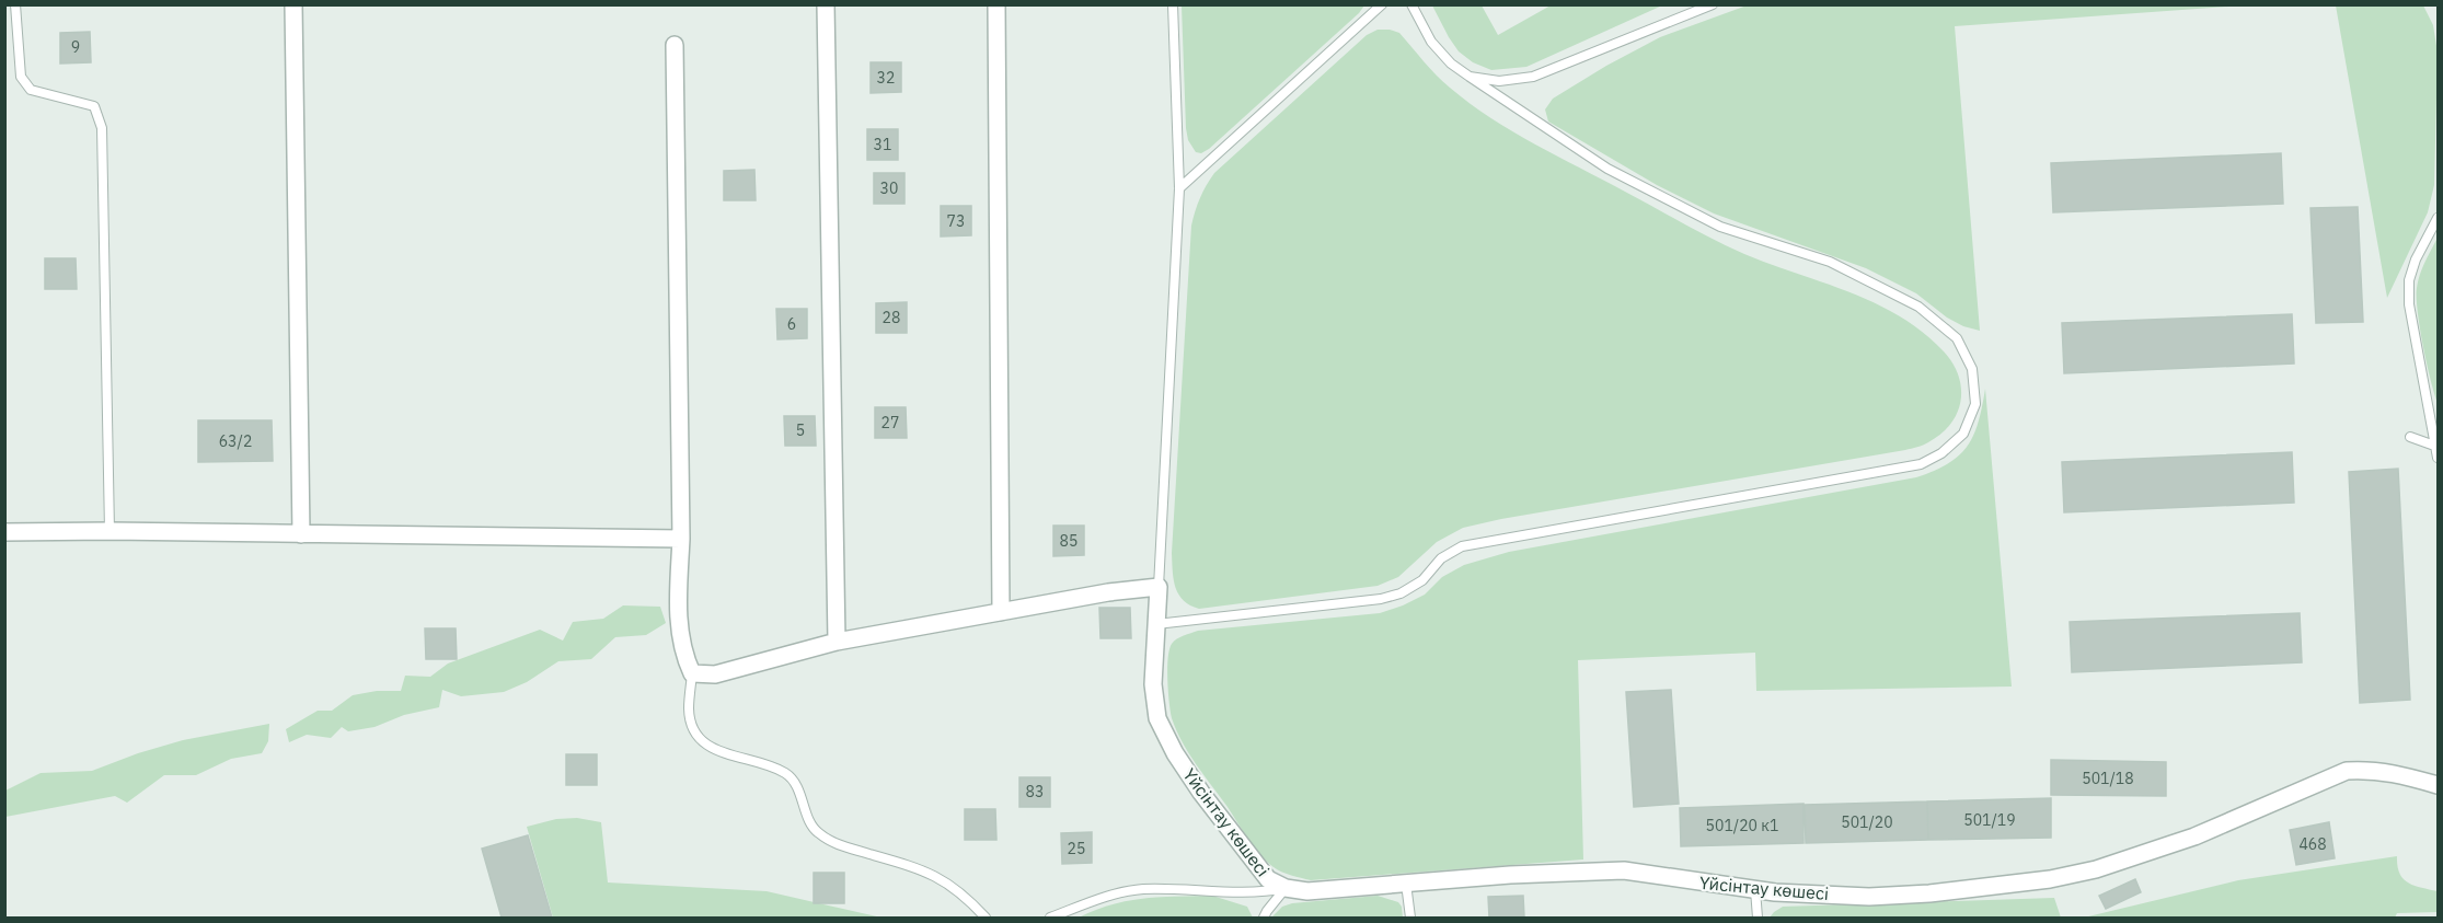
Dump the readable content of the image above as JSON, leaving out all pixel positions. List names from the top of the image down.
{
  "streets": {
    "street": ["Үйсінтау көшесі"]
  },
  "house_numbers": [
    "9",
    "32",
    "31",
    "30",
    "73",
    "28",
    "6",
    "27",
    "5",
    "63/2",
    "85",
    "501/18",
    "83",
    "501/19",
    "501/20",
    "501/20 к1",
    "468",
    "25"
  ]
}
